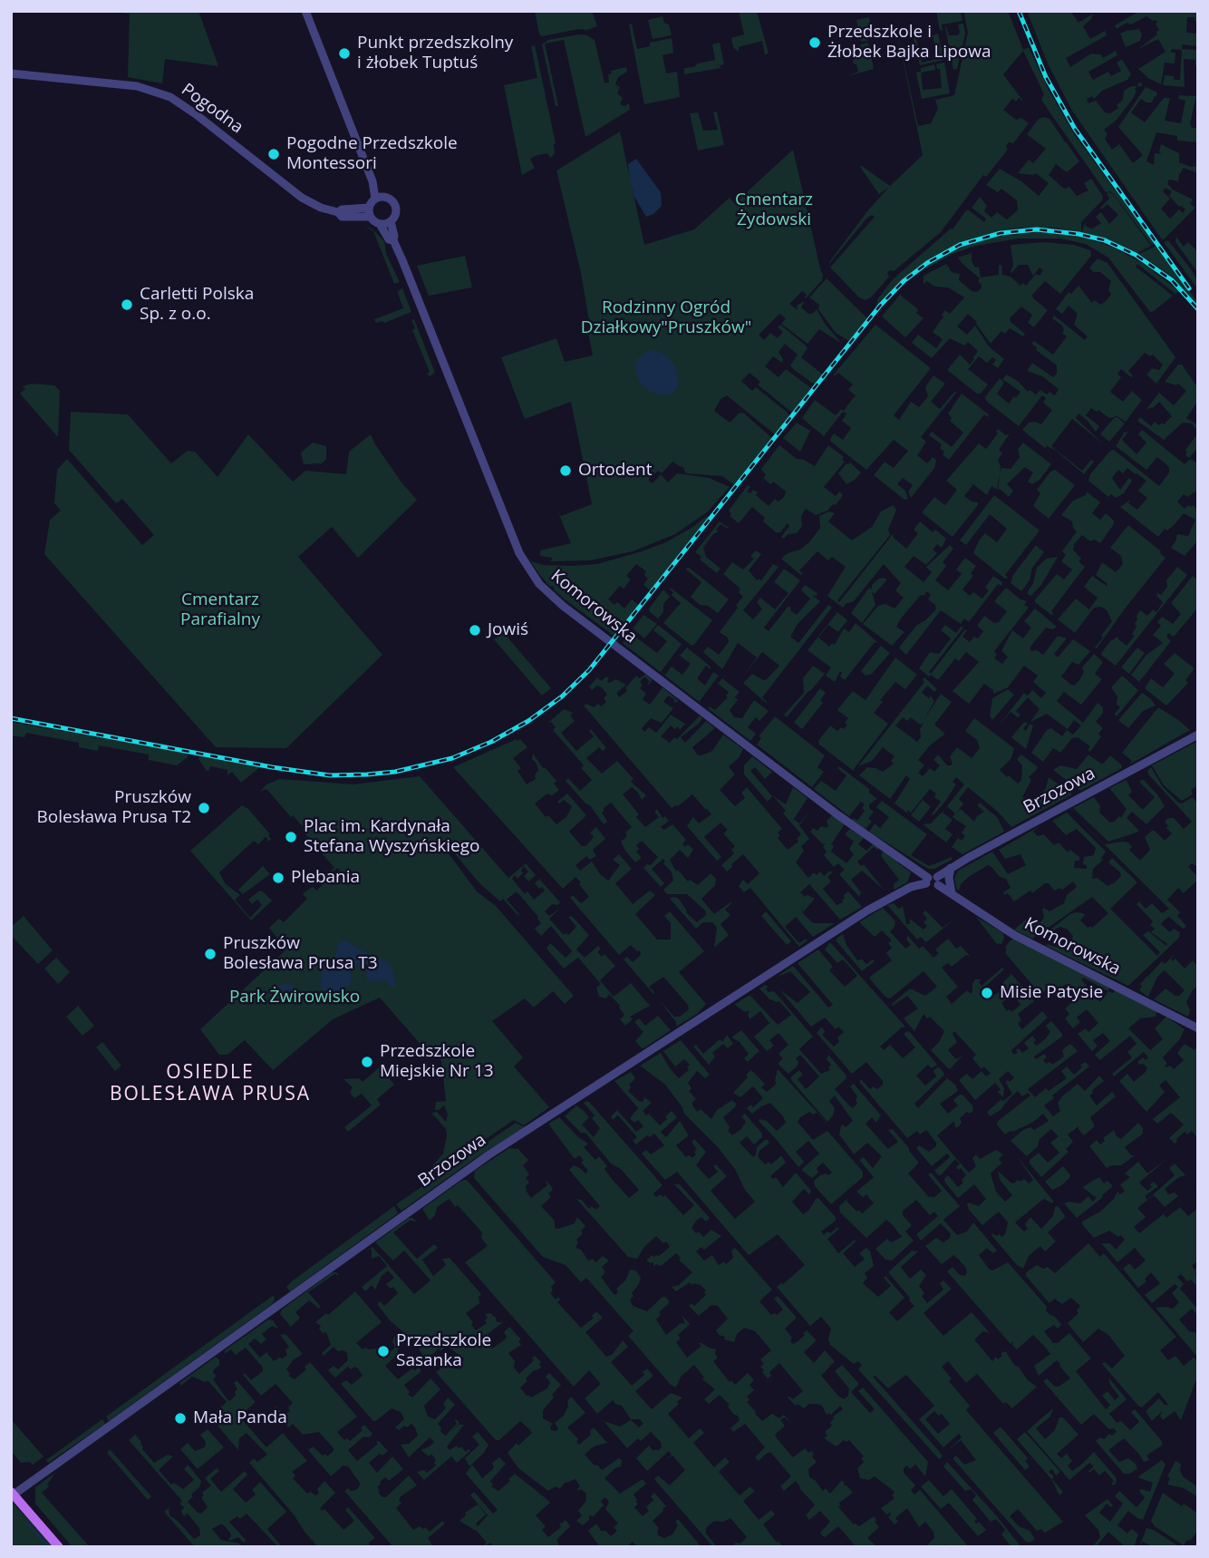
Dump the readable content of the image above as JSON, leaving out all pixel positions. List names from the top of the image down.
{
  "streets": {
    "street": ["Pogodna", "Komorowska", "Brzozowa"]
  },
  "crossings": [
    ["Pogodna", "Komorowska"],
    ["Komorowska", "Brzozowa"]
  ],
  "districts": ["OSIEDLE BOLESŁAWA PRUSA"],
  "parks": [
    "Cmentarz Żydowski",
    "Rodzinny Ogród Działkowy\"Pruszków\"",
    "Cmentarz Parafialny",
    "Park Żwirowisko"
  ],
  "places": [
    "Przedszkole i Żłobek Bajka Lipowa",
    "Punkt przedszkolny i żłobek Tuptuś",
    "Pogodne Przedszkole Montessori",
    "Carletti Polska Sp. z o.o.",
    "Ortodent",
    "Jowiś",
    "Pruszków Bolesława Prusa T2",
    "Plac im. Kardynała Stefana Wyszyńskiego",
    "Plebania",
    "Pruszków Bolesława Prusa T3",
    "Misie Patysie",
    "Przedszkole Miejskie Nr 13",
    "Przedszkole Sasanka",
    "Mała Panda"
  ]
}
